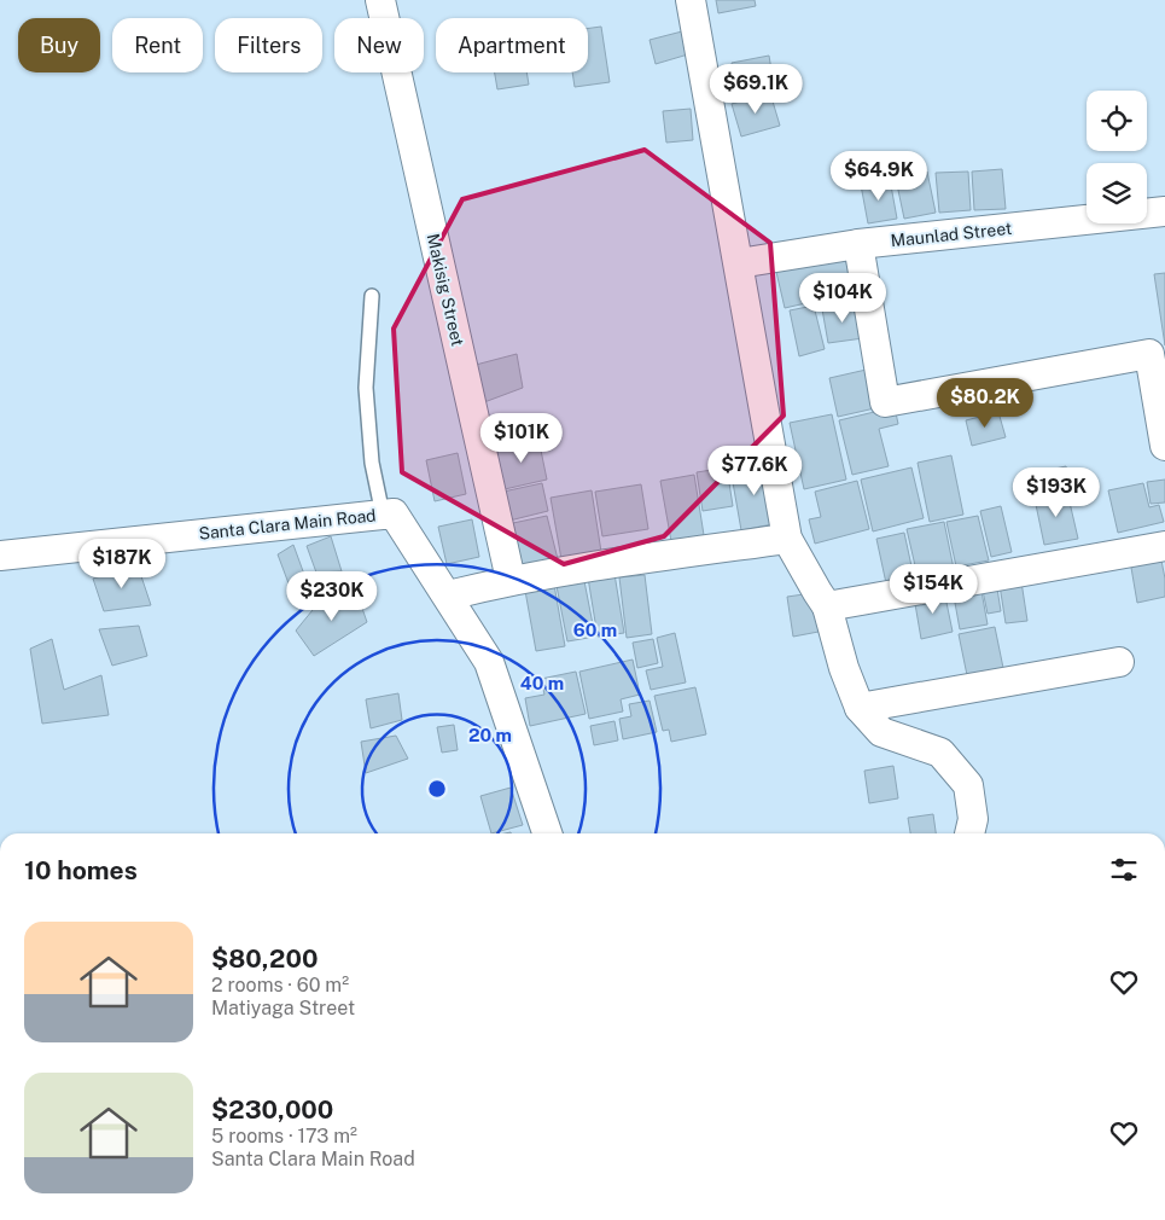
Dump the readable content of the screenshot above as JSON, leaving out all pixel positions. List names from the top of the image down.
{
  "streets": {
    "street": ["Maunlad Street", "Makisig Street", "Santa Clara Main Road"]
  },
  "page": {
    "chip": [
      "Buy",
      "Rent",
      "Filters",
      "New",
      "Apartment"
    ],
    "price": [
      "$69.1K",
      "$64.9K",
      "$104K",
      "$80.2K",
      "$101K",
      "$77.6K",
      "$193K",
      "$187K",
      "$154K",
      "$230K"
    ],
    "heading": "10 homes",
    "list": [
      {
        "name": "$80,200",
        "note": "2 rooms · 60 m² · Matiyaga Street"
      },
      {
        "name": "$230,000",
        "note": "5 rooms · 173 m² · Santa Clara Main Road"
      }
    ]
  },
  "rings": ["60 m", "40 m", "20 m"]
}
